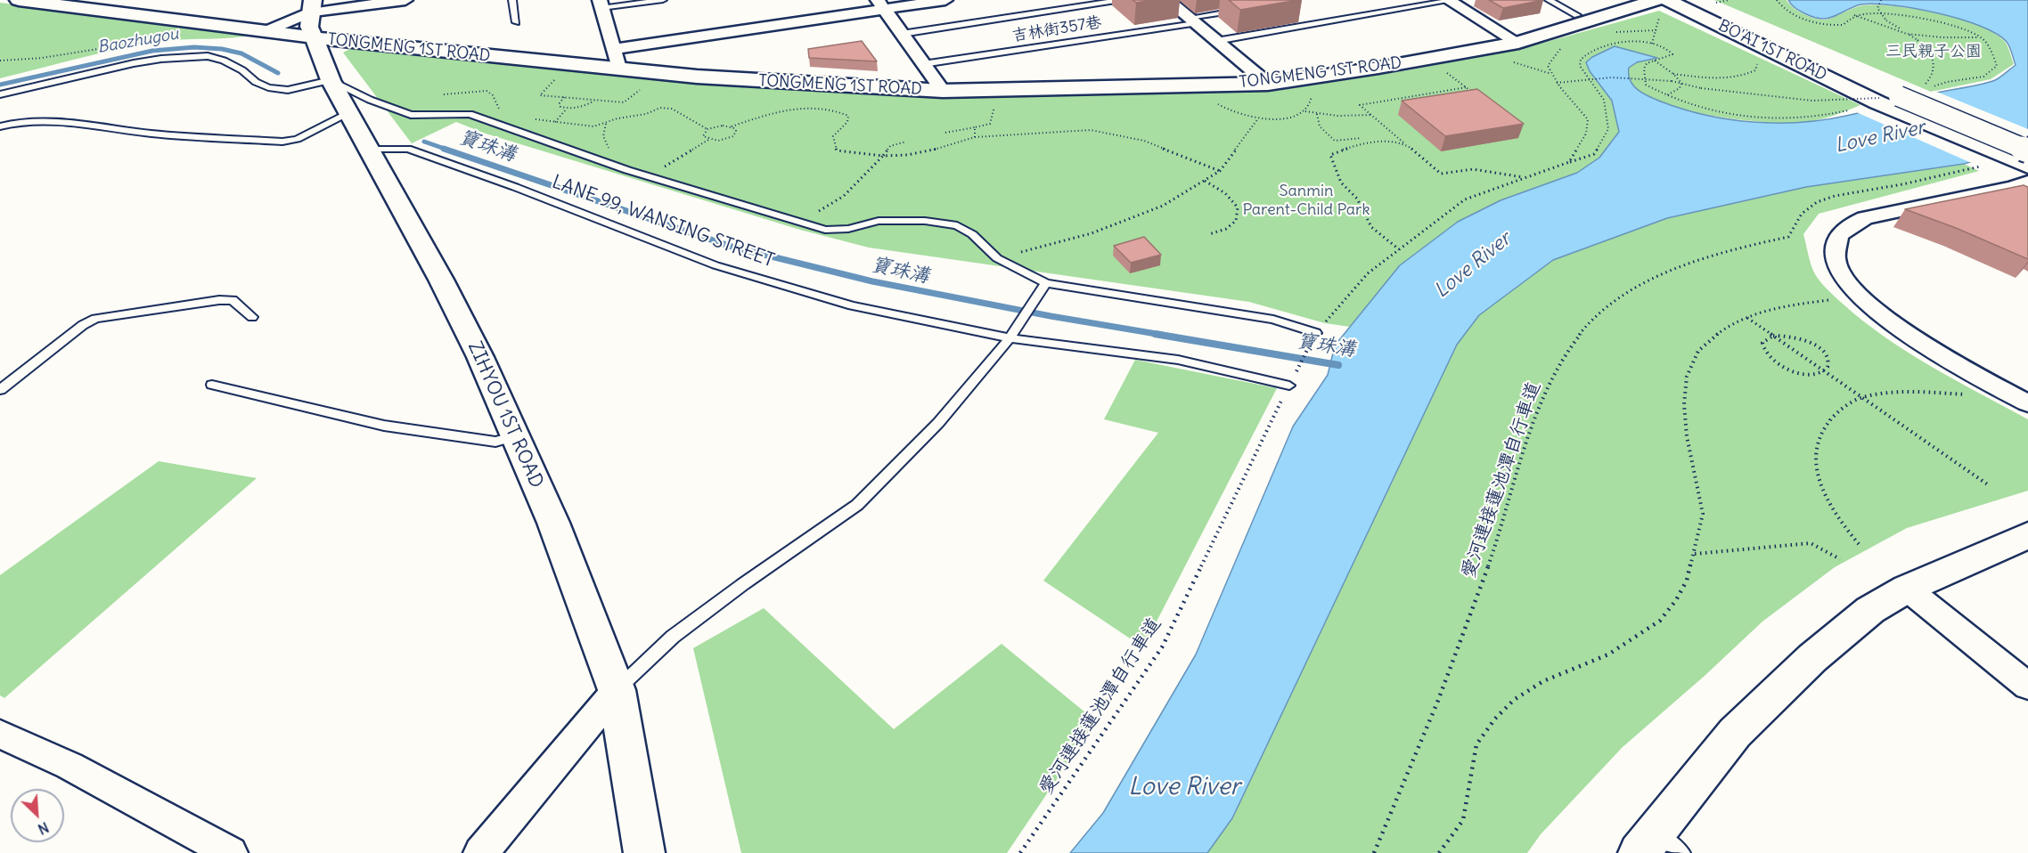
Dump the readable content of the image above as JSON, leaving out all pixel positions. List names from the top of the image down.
{
  "streets": {
    "street": ["TONGMENG 1ST ROAD", "BO'AI 1ST ROAD", "ZIHYOU 1ST ROAD"],
    "lane": ["吉林街357巷", "LANE 99, WANSING STREET"],
    "path": ["愛河連接蓮池潭自行車道"]
  },
  "crossings": [
    ["TONGMENG 1ST ROAD", "BO'AI 1ST ROAD"],
    ["TONGMENG 1ST ROAD", "ZIHYOU 1ST ROAD"],
    ["LANE 99, WANSING STREET", "ZIHYOU 1ST ROAD"],
    ["LANE 99, WANSING STREET", "愛河連接蓮池潭自行車道"]
  ],
  "water": ["Baozhugou", "Love River", "寶珠溝"],
  "parks": ["三民親子公園", "Sanmin Parent-Child Park"],
  "north": "bottom right"
}
